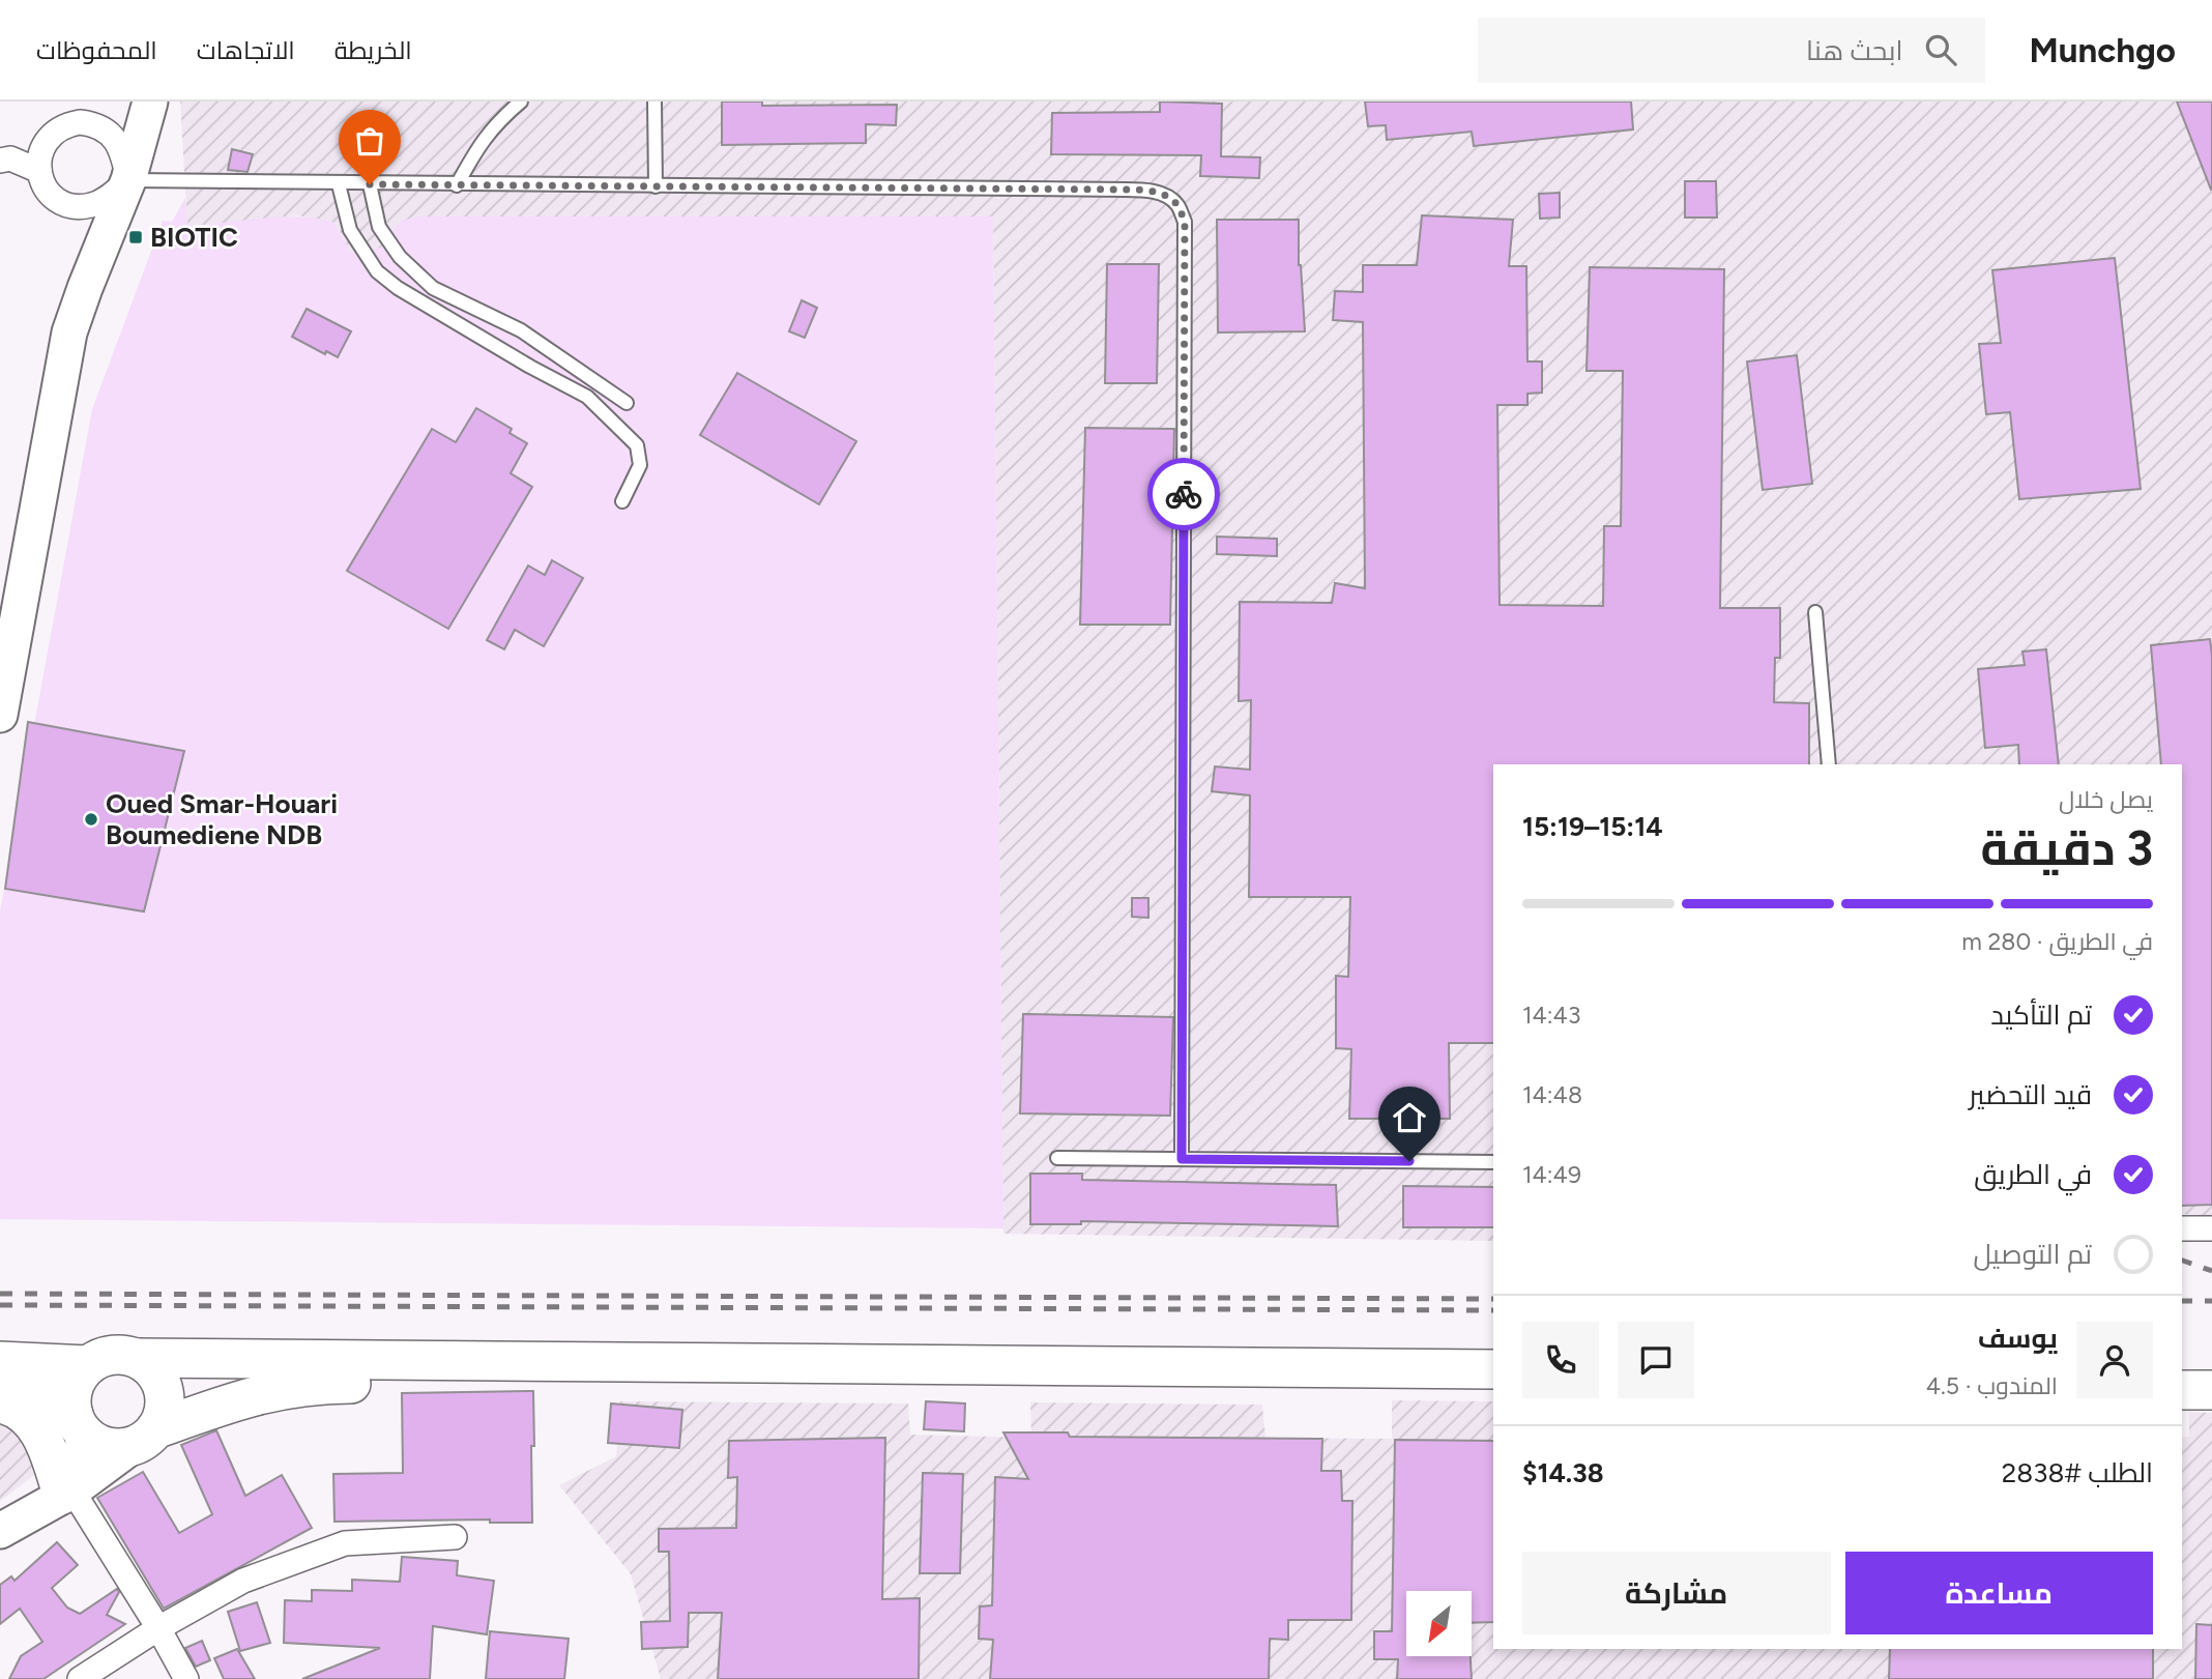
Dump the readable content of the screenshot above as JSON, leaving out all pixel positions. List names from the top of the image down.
{
  "places": {
    "transit": ["BIOTIC"],
    "other": ["Oued Smar-Houari Boumediene NDB"]
  },
  "north": "bottom left",
  "page": {
    "header": "Munchgo",
    "search": "ابحث هنا",
    "nav": ["الخريطة", "الاتجاهات", "المحفوظات"],
    "heading": ["3 دقيقة", "يصل خلال", "15:14–15:19"],
    "panel": [
      "يوسف",
      "المندوب · 4.5",
      "الطلب #2838",
      "$14.38"
    ],
    "bar": "في الطريق · 280 m",
    "list": [
      ["تم التأكيد", "14:43"],
      ["قيد التحضير", "14:48"],
      ["في الطريق", "14:49"],
      "تم التوصيل"
    ],
    "buttons": ["مساعدة", "مشاركة"]
  }
}
